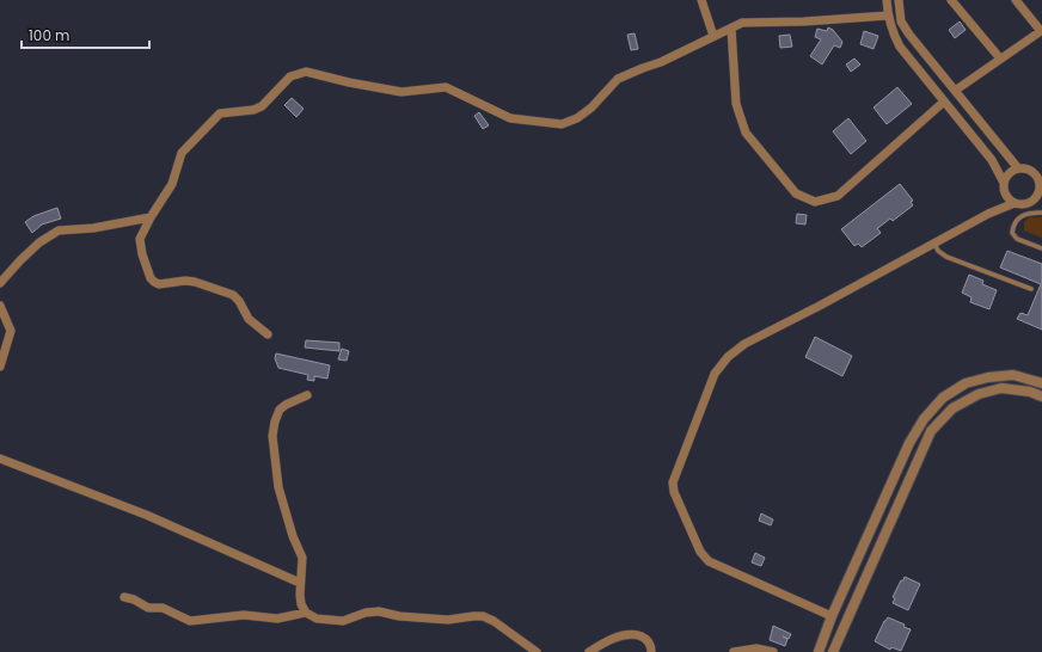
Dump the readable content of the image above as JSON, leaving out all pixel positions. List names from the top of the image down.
{
  "scale_bar": "100 m"
}
